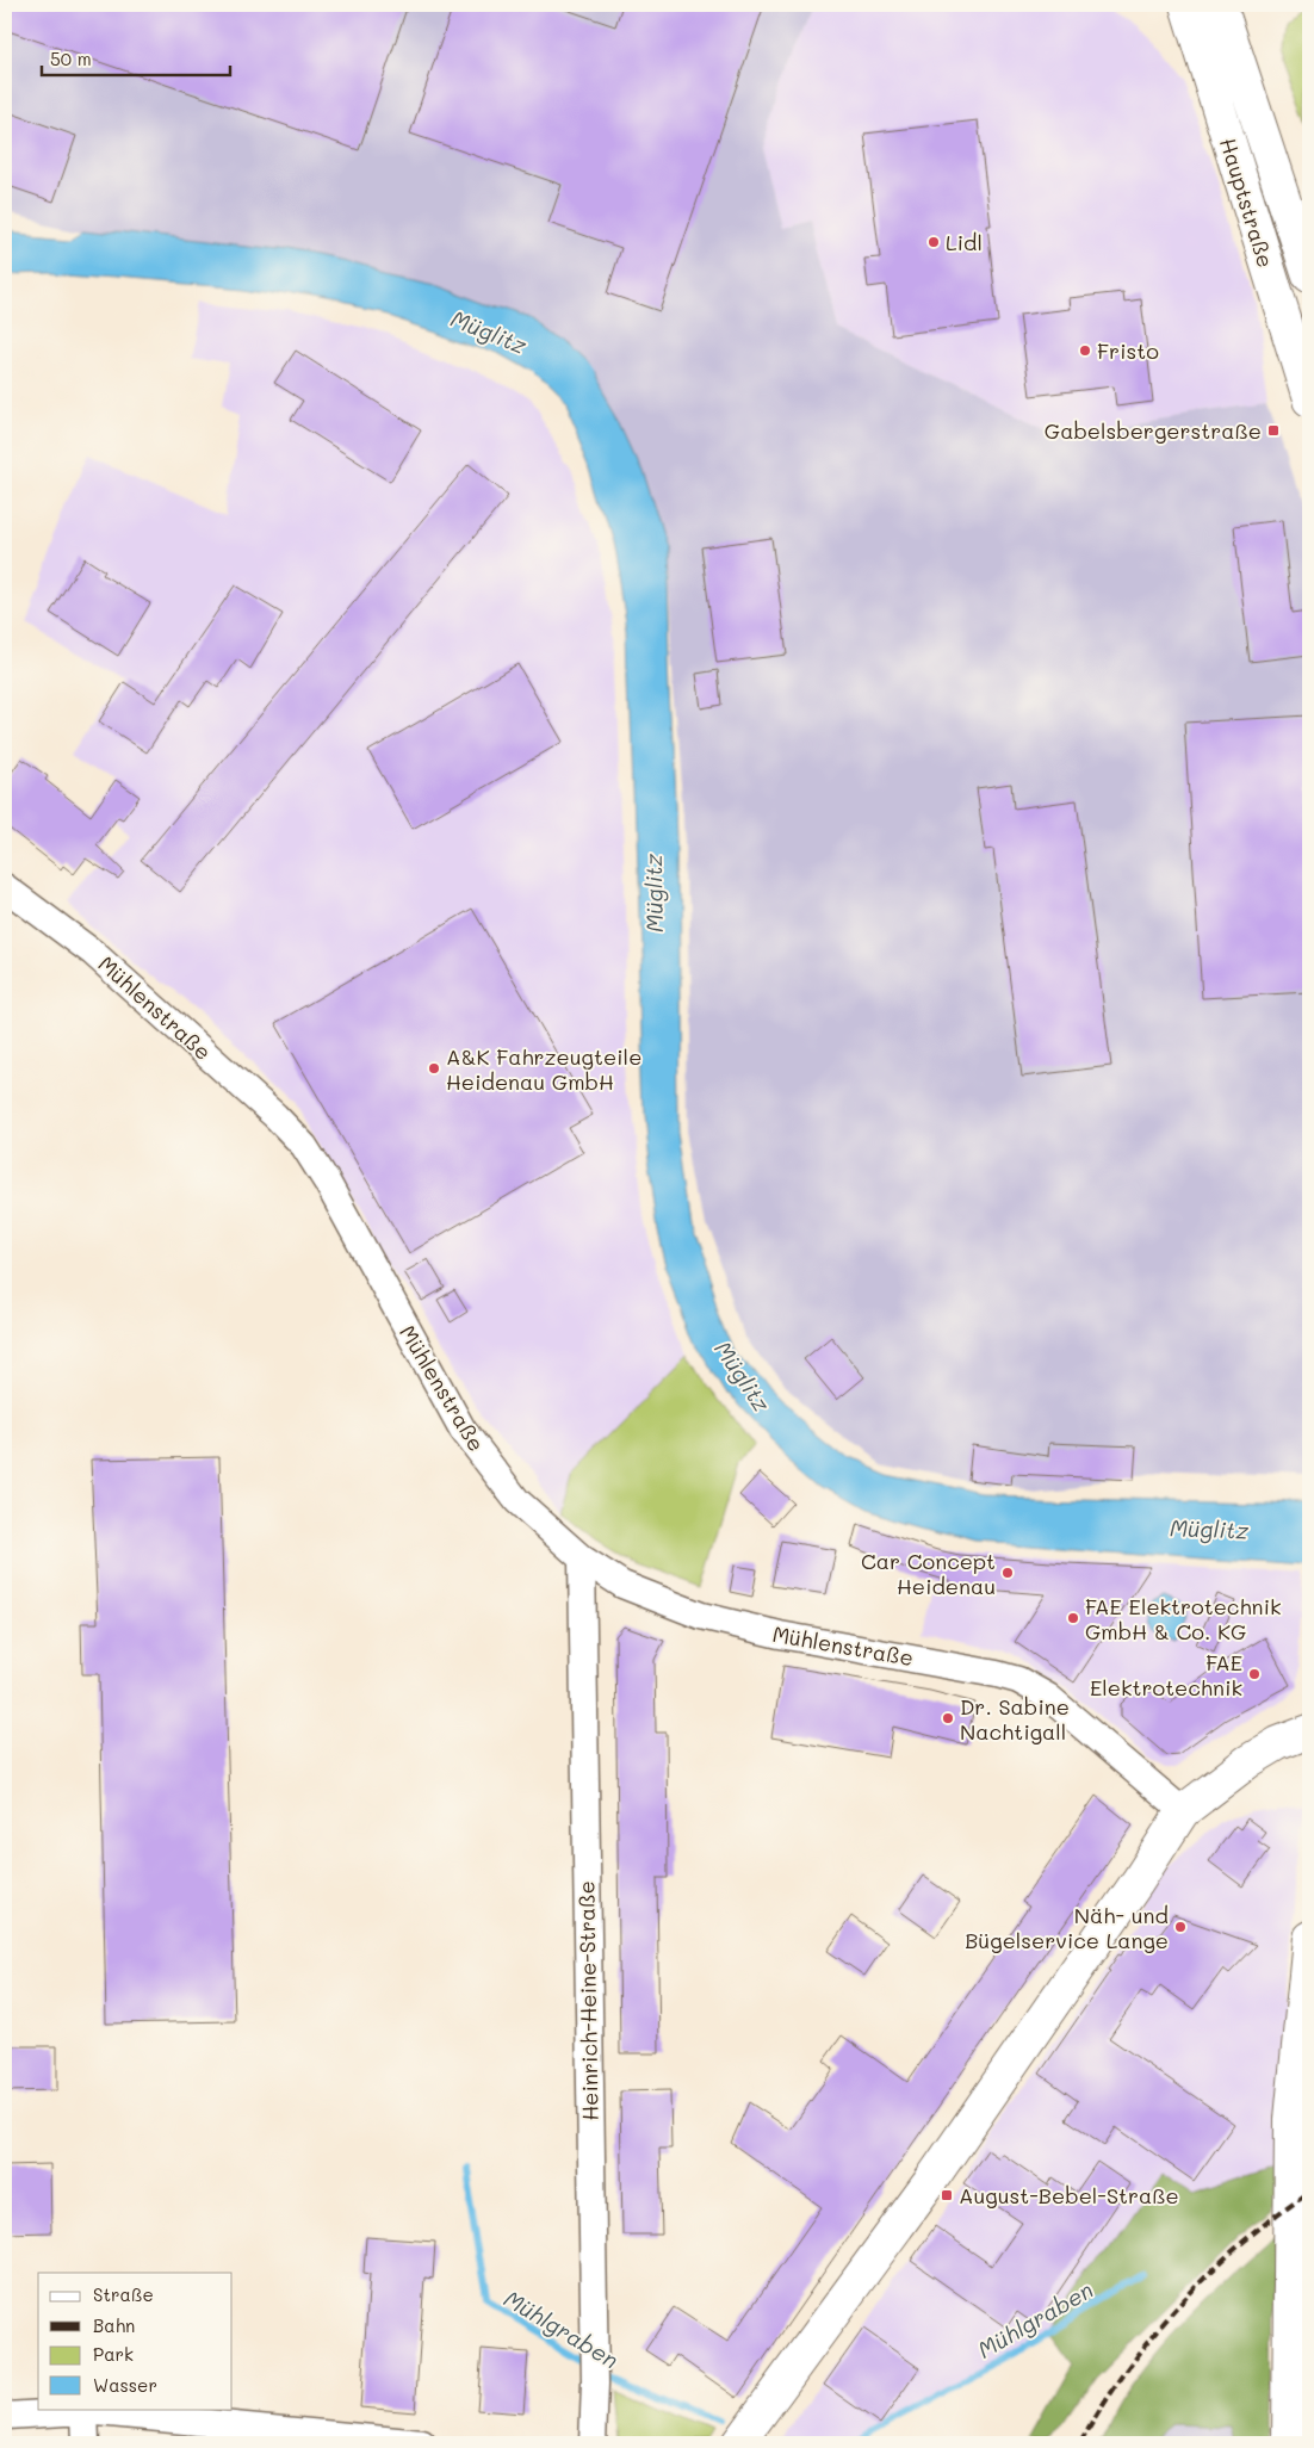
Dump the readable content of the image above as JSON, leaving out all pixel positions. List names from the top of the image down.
{
  "streets": {
    "main road": ["Hauptstraße"],
    "street": ["Mühlenstraße", "Heinrich-Heine-Straße"]
  },
  "crossings": [
    ["Mühlenstraße", "Heinrich-Heine-Straße"]
  ],
  "water": ["Müglitz", "Mühlgraben"],
  "places": {
    "other": [
      "Lidl",
      "Fristo",
      "A&K Fahrzeugteile Heidenau GmbH",
      "Car Concept Heidenau",
      "FAE Elektrotechnik GmbH & Co. KG",
      "FAE Elektrotechnik",
      "Dr. Sabine Nachtigall",
      "Näh- und Bügelservice Lange"
    ],
    "transit": ["Gabelsbergerstraße", "August-Bebel-Straße"]
  },
  "legend": [
    "Straße",
    "Bahn",
    "Park",
    "Wasser"
  ],
  "scale_bar": "50 m"
}
